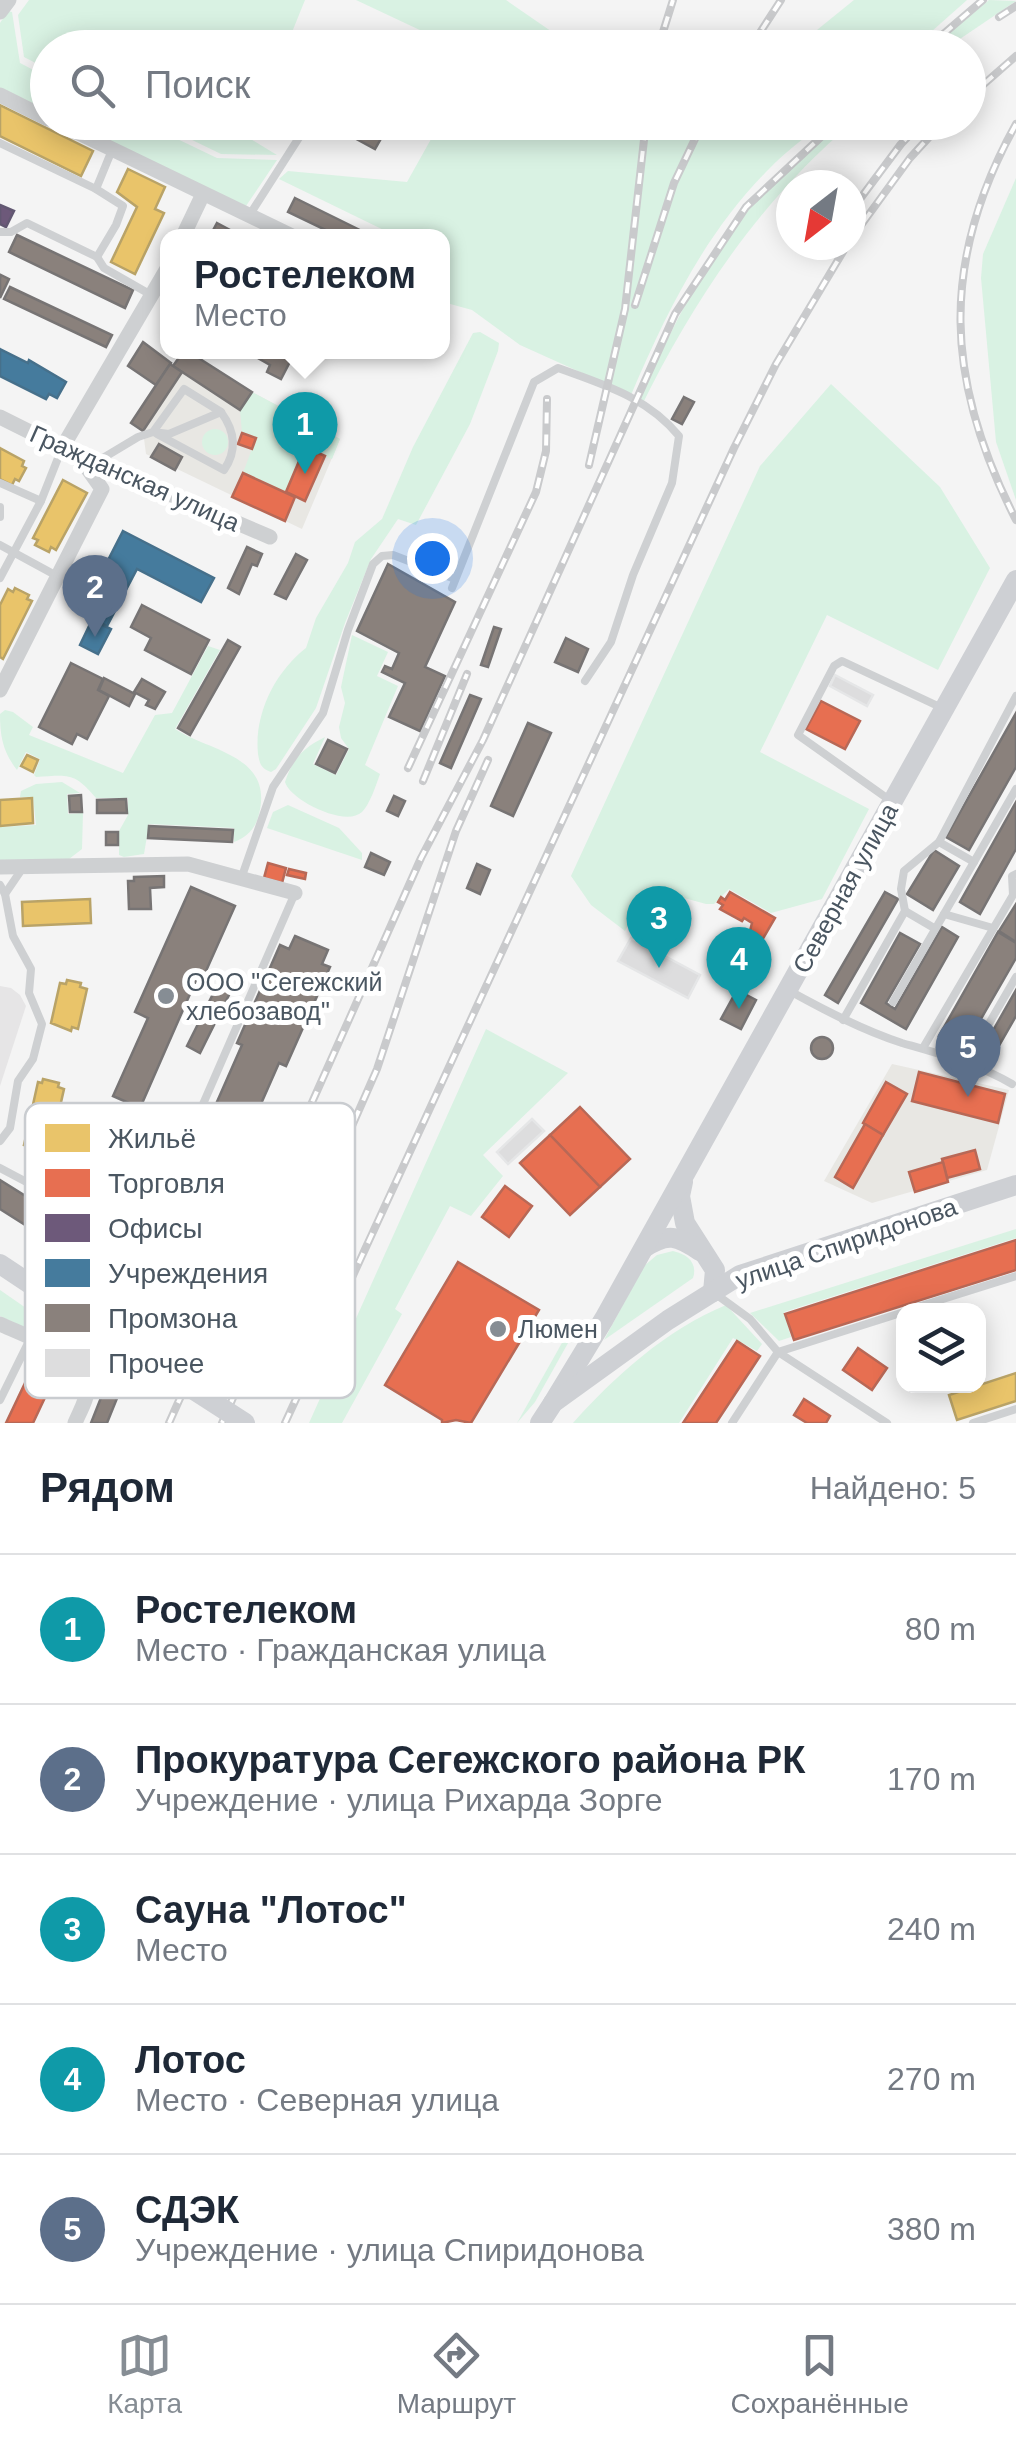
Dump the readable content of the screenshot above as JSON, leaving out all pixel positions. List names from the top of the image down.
{
  "streets": {
    "street": ["Гражданская улица", "Северная улица", "улица Спиридонова"]
  },
  "crossings": [
    ["Северная улица", "улица Спиридонова"]
  ],
  "places": ["ООО \"Сегежский хлебозавод\"", "Люмен"],
  "legend": [
    "Жильё",
    "Торговля",
    "Офисы",
    "Учреждения",
    "Промзона",
    "Прочее"
  ],
  "north": "bottom left",
  "page": {
    "search": "Поиск",
    "popup": ["Ростелеком", "Место"],
    "pins": [
      "1",
      "2",
      "3",
      "4",
      "5"
    ],
    "heading": ["Рядом", "Найдено: 5"],
    "list": [
      {
        "mark": "1",
        "name": "Ростелеком",
        "note": "Место · Гражданская улица",
        "value": "80 m"
      },
      {
        "mark": "2",
        "name": "Прокуратура Сегежского района РК",
        "note": "Учреждение · улица Рихарда Зорге",
        "value": "170 m"
      },
      {
        "mark": "3",
        "name": "Сауна \"Лотос\"",
        "note": "Место",
        "value": "240 m"
      },
      {
        "mark": "4",
        "name": "Лотос",
        "note": "Место · Северная улица",
        "value": "270 m"
      },
      {
        "mark": "5",
        "name": "СДЭК",
        "note": "Учреждение · улица Спиридонова",
        "value": "380 m"
      }
    ],
    "nav": ["Карта", "Маршрут", "Сохранённые"]
  }
}
